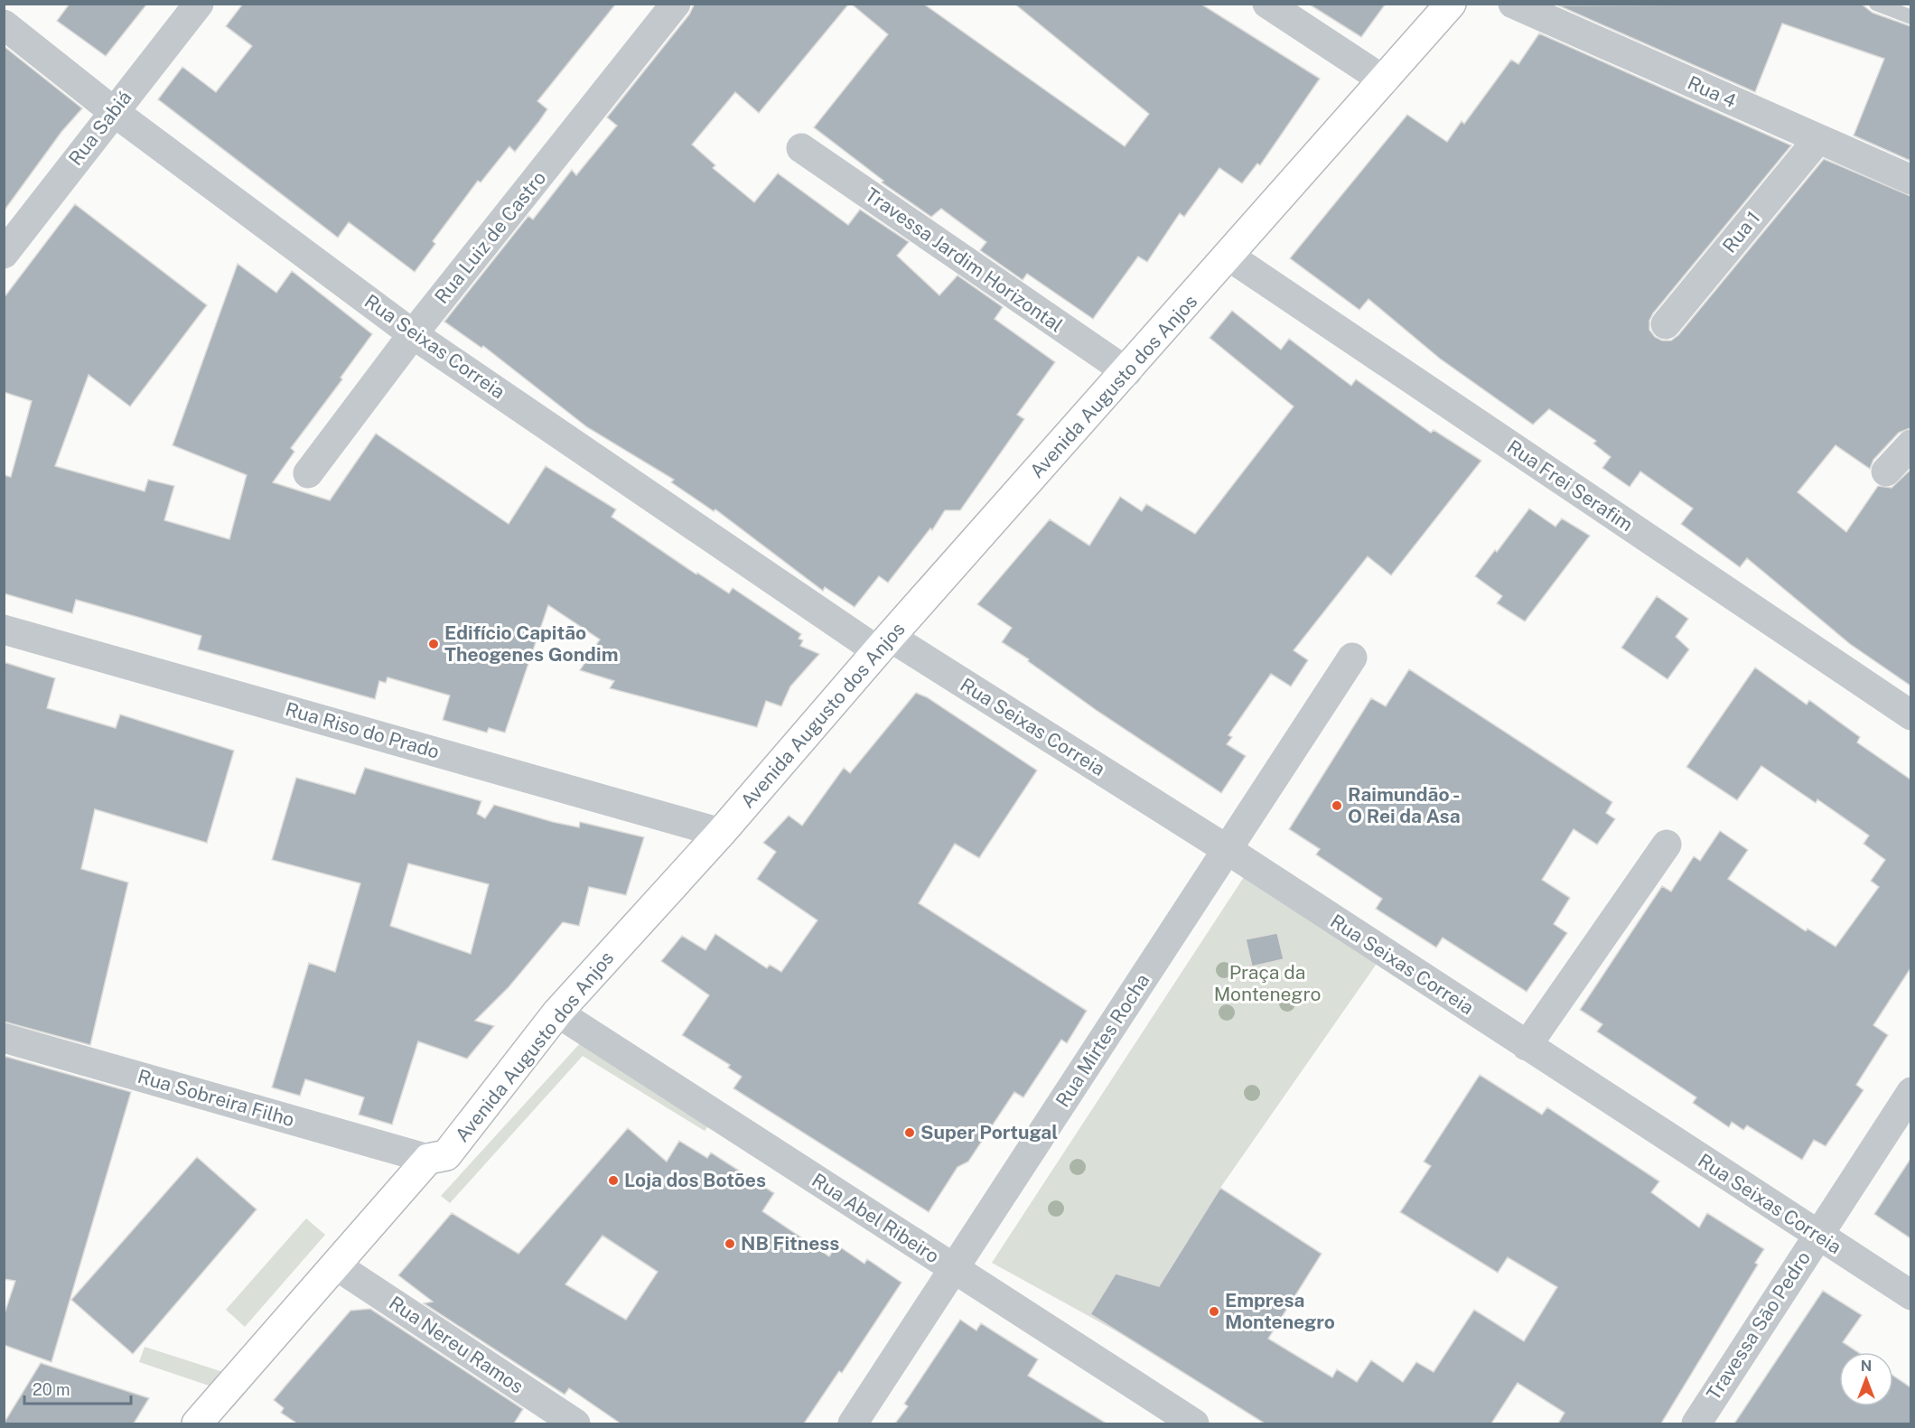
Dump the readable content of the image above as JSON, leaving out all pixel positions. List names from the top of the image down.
{
  "streets": {
    "main road": ["Avenida Augusto dos Anjos"],
    "street": [
      "Rua 4",
      "Rua Sabiá",
      "Rua 1",
      "Rua Luiz de Castro",
      "Travessa Jardim Horizontal",
      "Rua Seixas Correia",
      "Rua Frei Serafim",
      "Rua Riso do Prado",
      "Rua Mirtes Rocha",
      "Rua Sobreira Filho",
      "Rua Abel Ribeiro",
      "Travessa São Pedro",
      "Rua Nereu Ramos"
    ]
  },
  "crossings": [
    ["Rua 4", "Rua 1"],
    ["Rua Sabiá", "Rua Seixas Correia"],
    ["Rua Luiz de Castro", "Rua Seixas Correia"],
    ["Travessa Jardim Horizontal", "Avenida Augusto dos Anjos"],
    ["Rua Seixas Correia", "Avenida Augusto dos Anjos"],
    ["Rua Seixas Correia", "Rua Mirtes Rocha"],
    ["Rua Seixas Correia", "Travessa São Pedro"],
    ["Avenida Augusto dos Anjos", "Rua Frei Serafim"],
    ["Avenida Augusto dos Anjos", "Rua Riso do Prado"],
    ["Avenida Augusto dos Anjos", "Rua Sobreira Filho"],
    ["Avenida Augusto dos Anjos", "Rua Abel Ribeiro"],
    ["Avenida Augusto dos Anjos", "Rua Nereu Ramos"],
    ["Rua Mirtes Rocha", "Rua Abel Ribeiro"]
  ],
  "parks": ["Praça da Montenegro"],
  "places": [
    "Edifício Capitão Theogenes Gondim",
    "Raimundão - O Rei da Asa",
    "Super Portugal",
    "Loja dos Botões",
    "NB Fitness",
    "Empresa Montenegro"
  ],
  "scale_bar": "20 m",
  "north": "top"
}
